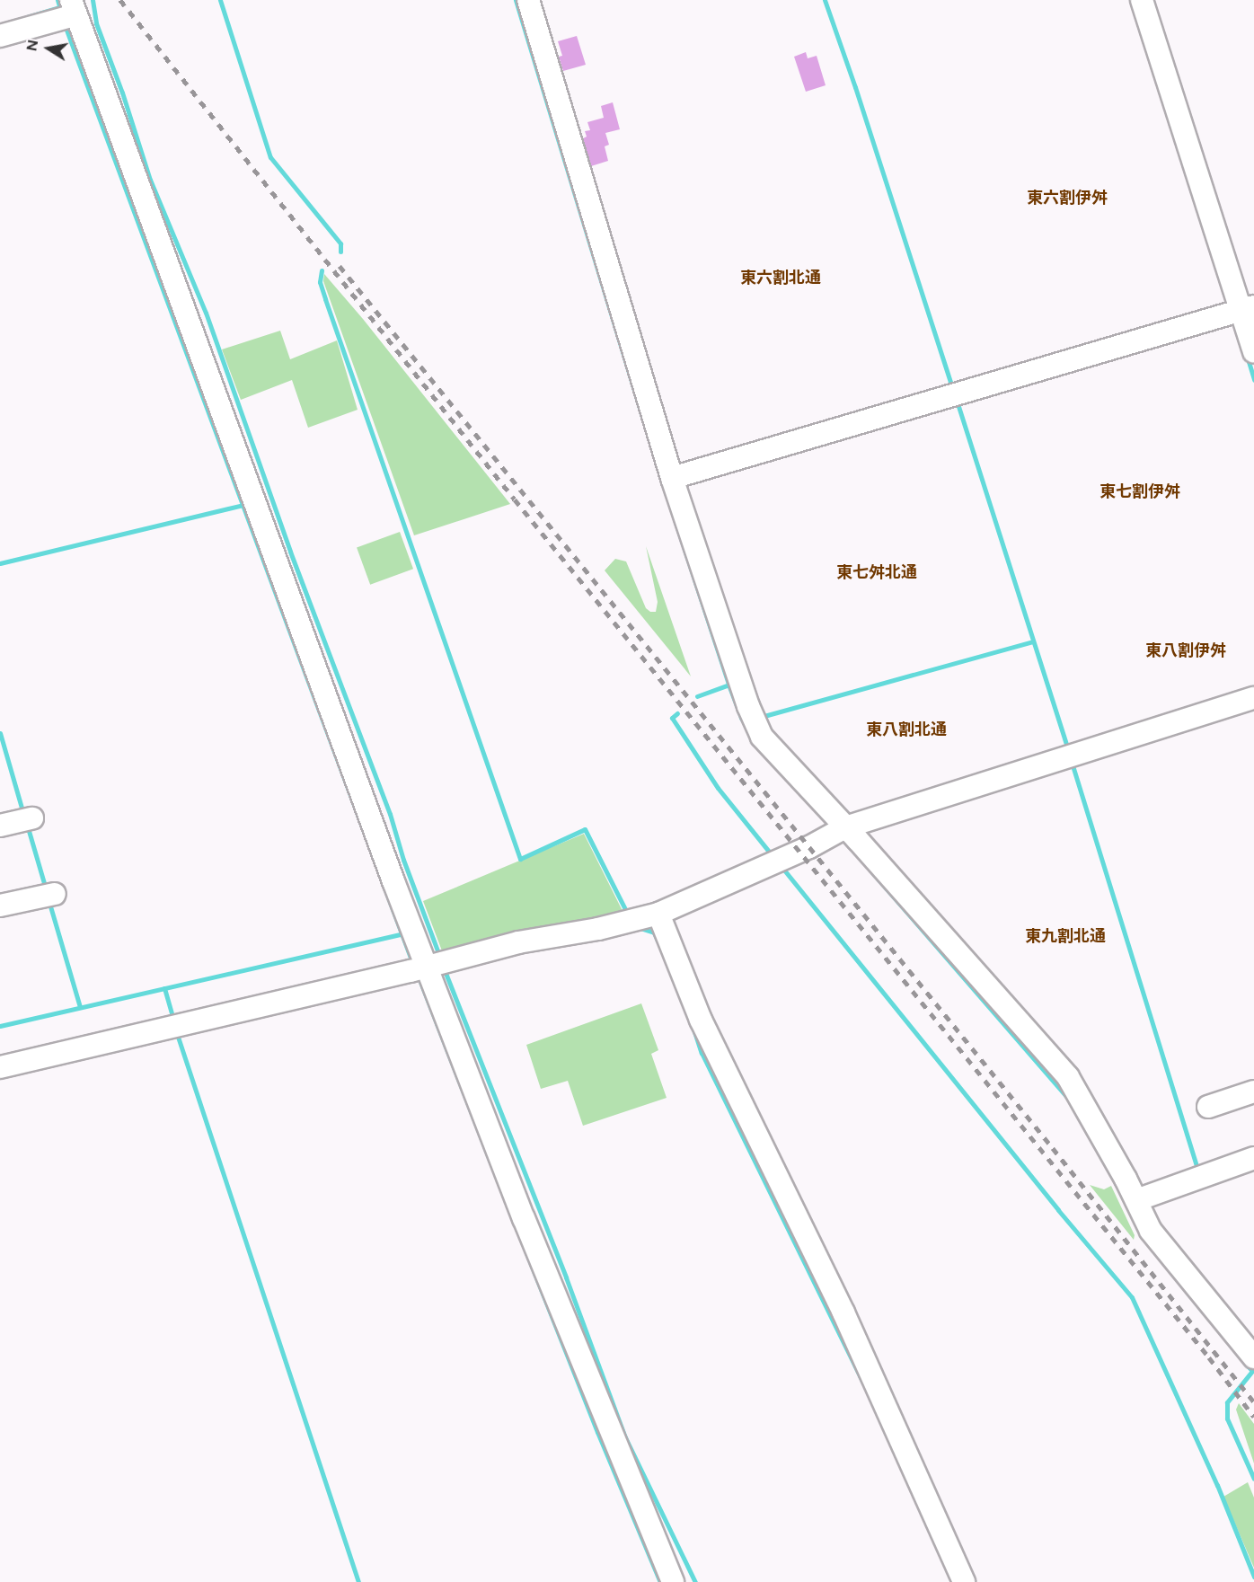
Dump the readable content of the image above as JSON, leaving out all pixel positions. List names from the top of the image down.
{
  "districts": [
    "東六割伊舛",
    "東六割北通",
    "東七割伊舛",
    "東七舛北通",
    "東八割伊舛",
    "東八割北通",
    "東九割北通"
  ],
  "north": "left"
}
